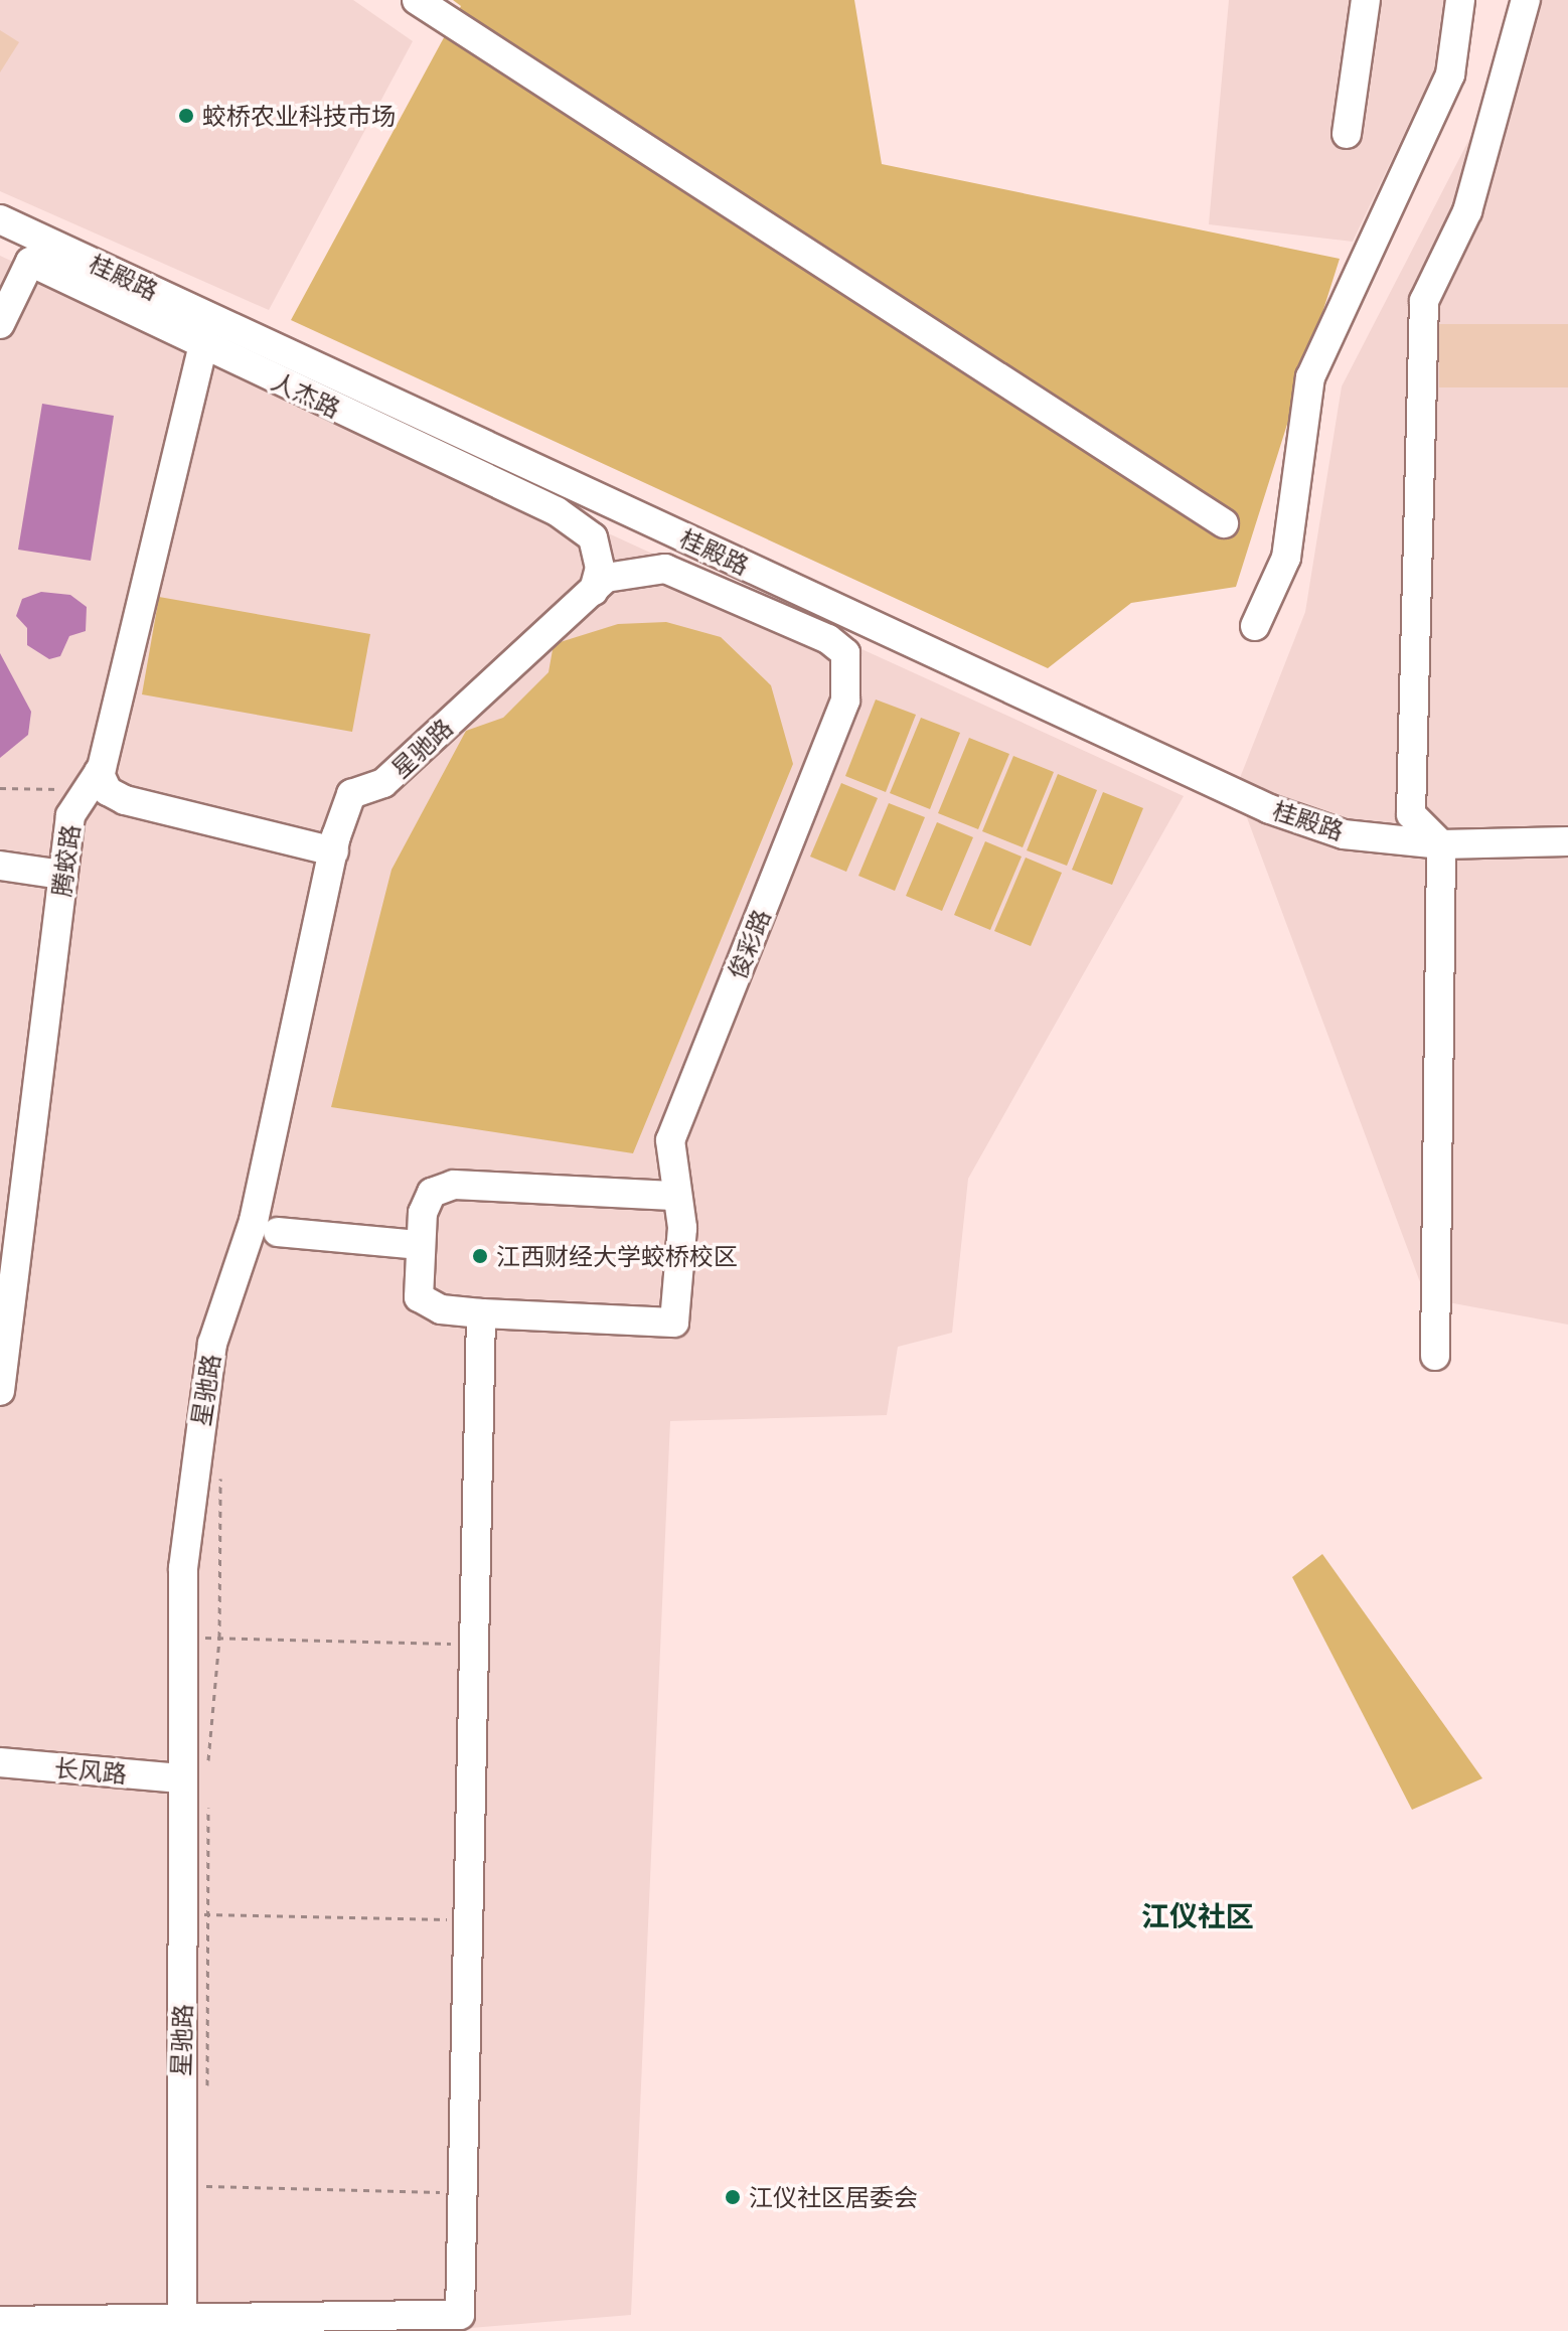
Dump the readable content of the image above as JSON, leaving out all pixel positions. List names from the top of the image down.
{
  "streets": {
    "street": [
      "桂殿路",
      "人杰路",
      "星驰路",
      "腾蛟路",
      "俊彩路",
      "长风路"
    ]
  },
  "crossings": [
    ["人杰路", "星驰路"],
    ["人杰路", "腾蛟路"],
    ["人杰路", "俊彩路"],
    ["星驰路", "俊彩路"],
    ["星驰路", "长风路"]
  ],
  "districts": ["江仪社区"],
  "places": ["蛟桥农业科技市场", "江西财经大学蛟桥校区", "江仪社区居委会"]
}
